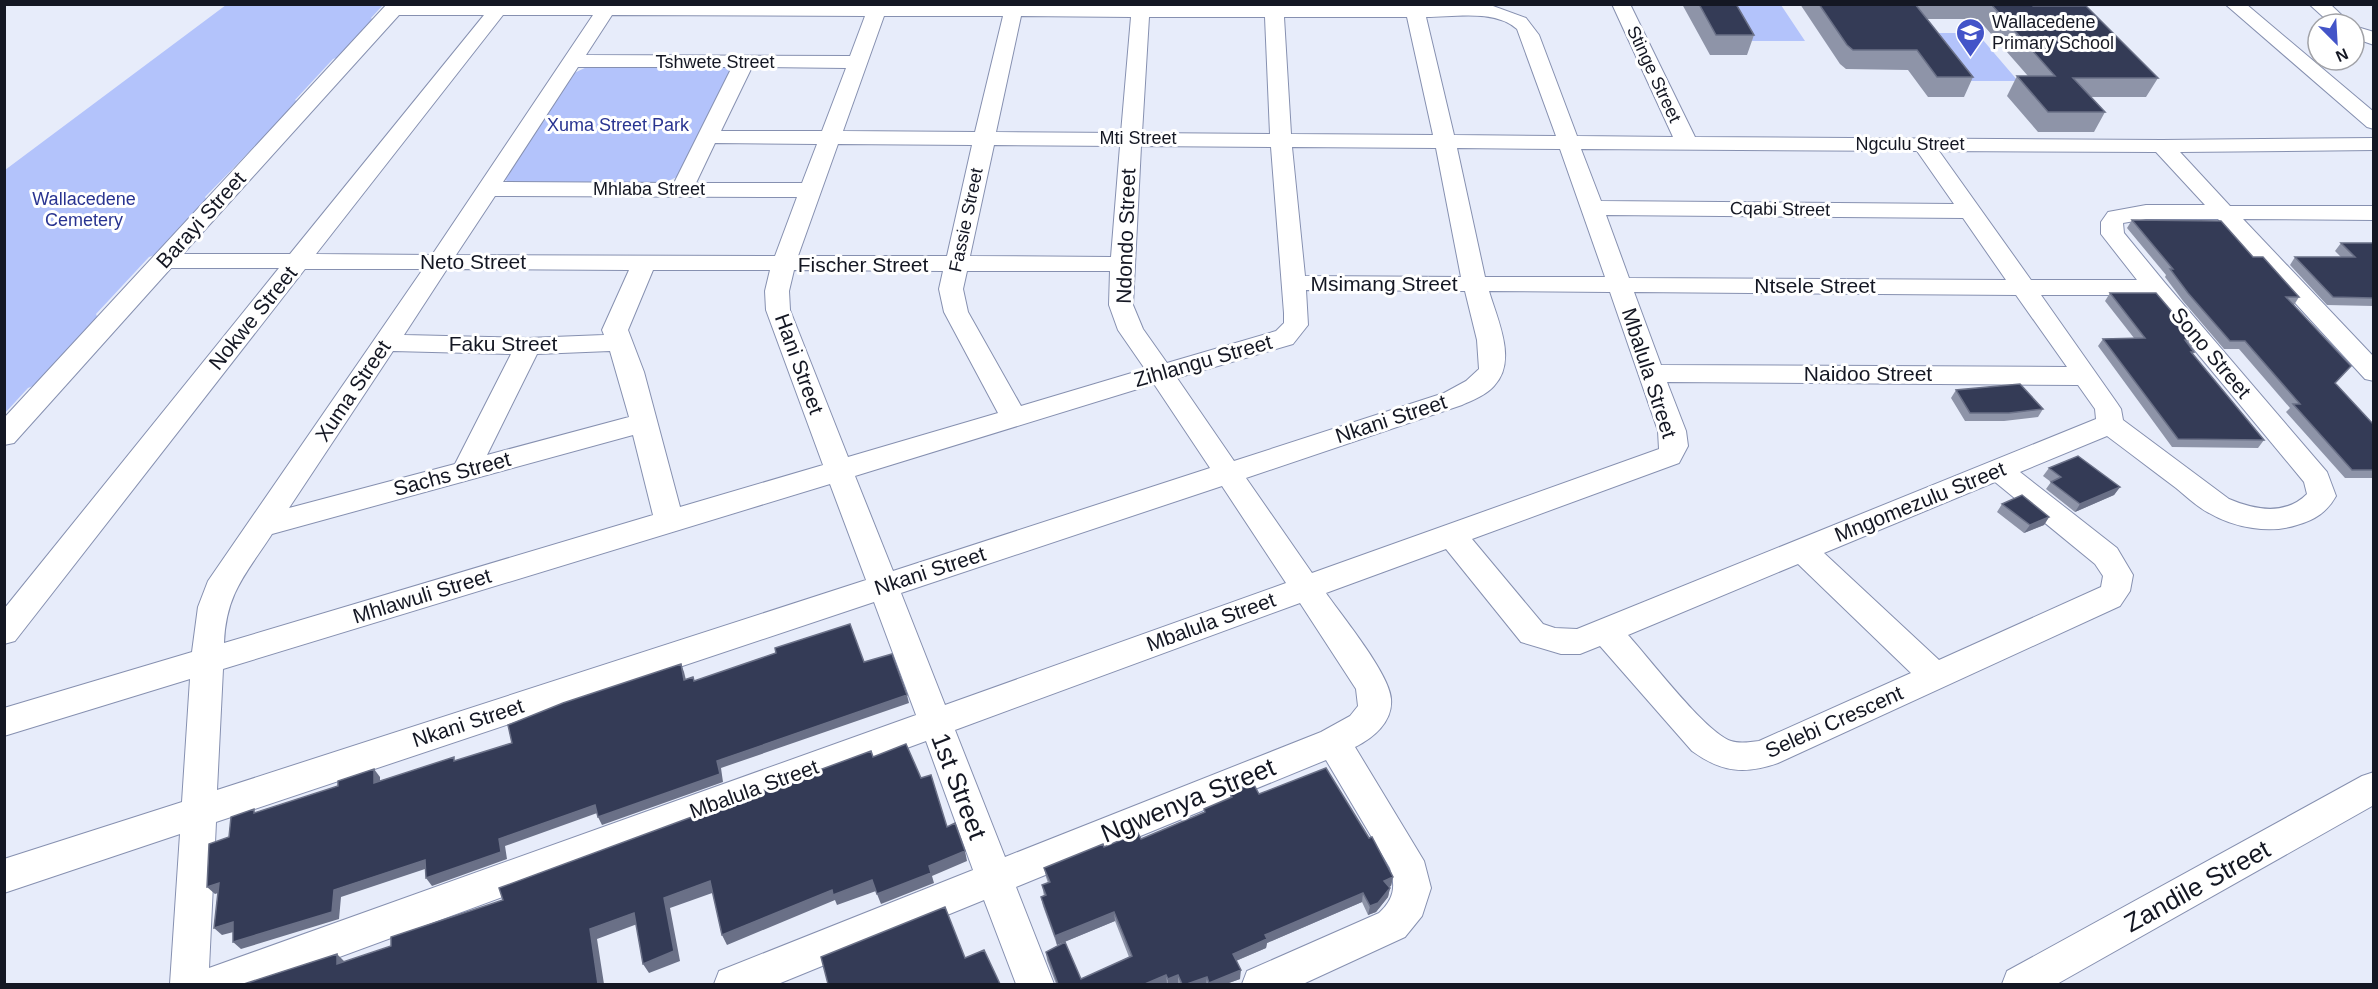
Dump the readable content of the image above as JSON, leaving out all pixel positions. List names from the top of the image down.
{
  "streets": {
    "street": [
      "Tshwete Street",
      "Stinge Street",
      "Mti Street",
      "Ngculu Street",
      "Mhlaba Street",
      "Cqabi Street",
      "Barayi Street",
      "Fassie Street",
      "Ndondo Street",
      "Neto Street",
      "Fischer Street",
      "Msimang Street",
      "Ntsele Street",
      "Nokwe Street",
      "Faku Street",
      "Sono Street",
      "Zihlangu Street",
      "Hani Street",
      "Mbalula Street",
      "Naidoo Street",
      "Xuma Street",
      "Nkani Street",
      "Sachs Street",
      "Mngomezulu Street",
      "Mhlawuli Street",
      "Selebi Crescent",
      "1st Street",
      "Ngwenya Street",
      "Zandile Street"
    ]
  },
  "crossings": [
    ["Tshwete Street", "Hani Street"],
    ["Tshwete Street", "Xuma Street"],
    ["Stinge Street", "Ngculu Street"],
    ["Mti Street", "Ngculu Street"],
    ["Mti Street", "Fassie Street"],
    ["Mti Street", "Ndondo Street"],
    ["Mti Street", "Zihlangu Street"],
    ["Mti Street", "Hani Street"],
    ["Mti Street", "Nkani Street"],
    ["Ngculu Street", "Mbalula Street"],
    ["Ngculu Street", "Nkani Street"],
    ["Mhlaba Street", "Hani Street"],
    ["Mhlaba Street", "Xuma Street"],
    ["Cqabi Street", "Mbalula Street"],
    ["Barayi Street", "Neto Street"],
    ["Barayi Street", "Mbalula Street"],
    ["Fassie Street", "Fischer Street"],
    ["Fassie Street", "Zihlangu Street"],
    ["Fassie Street", "Mbalula Street"],
    ["Ndondo Street", "Fischer Street"],
    ["Ndondo Street", "Zihlangu Street"],
    ["Ndondo Street", "Mbalula Street"],
    ["Ndondo Street", "Nkani Street"],
    ["Ndondo Street", "Ngwenya Street"],
    ["Neto Street", "Fischer Street"],
    ["Neto Street", "Nokwe Street"],
    ["Neto Street", "Hani Street"],
    ["Neto Street", "Xuma Street"],
    ["Fischer Street", "Hani Street"],
    ["Msimang Street", "Ntsele Street"],
    ["Msimang Street", "Zihlangu Street"],
    ["Msimang Street", "Nkani Street"],
    ["Ntsele Street", "Sono Street"],
    ["Ntsele Street", "Mbalula Street"],
    ["Ntsele Street", "Nkani Street"],
    ["Nokwe Street", "Mbalula Street"],
    ["Faku Street", "Xuma Street"],
    ["Sono Street", "Mngomezulu Street"],
    ["Zihlangu Street", "Hani Street"],
    ["Zihlangu Street", "Mbalula Street"],
    ["Zihlangu Street", "Mhlawuli Street"],
    ["Hani Street", "Mbalula Street"],
    ["Hani Street", "Nkani Street"],
    ["Hani Street", "Mhlawuli Street"],
    ["Hani Street", "1st Street"],
    ["Mbalula Street", "Naidoo Street"],
    ["Mbalula Street", "Xuma Street"],
    ["Mbalula Street", "Nkani Street"],
    ["Mbalula Street", "Mngomezulu Street"],
    ["Mbalula Street", "1st Street"],
    ["Mbalula Street", "Ngwenya Street"],
    ["Xuma Street", "Nkani Street"],
    ["Xuma Street", "Sachs Street"],
    ["Xuma Street", "Mhlawuli Street"],
    ["Nkani Street", "1st Street"],
    ["Nkani Street", "Ngwenya Street"],
    ["Mngomezulu Street", "Selebi Crescent"],
    ["1st Street", "Ngwenya Street"]
  ],
  "parks": ["Xuma Street Park", "Wallacedene Cemetery"],
  "places": {
    "school or university": ["Wallacedene Primary School"]
  },
  "north": "bottom right"
}
